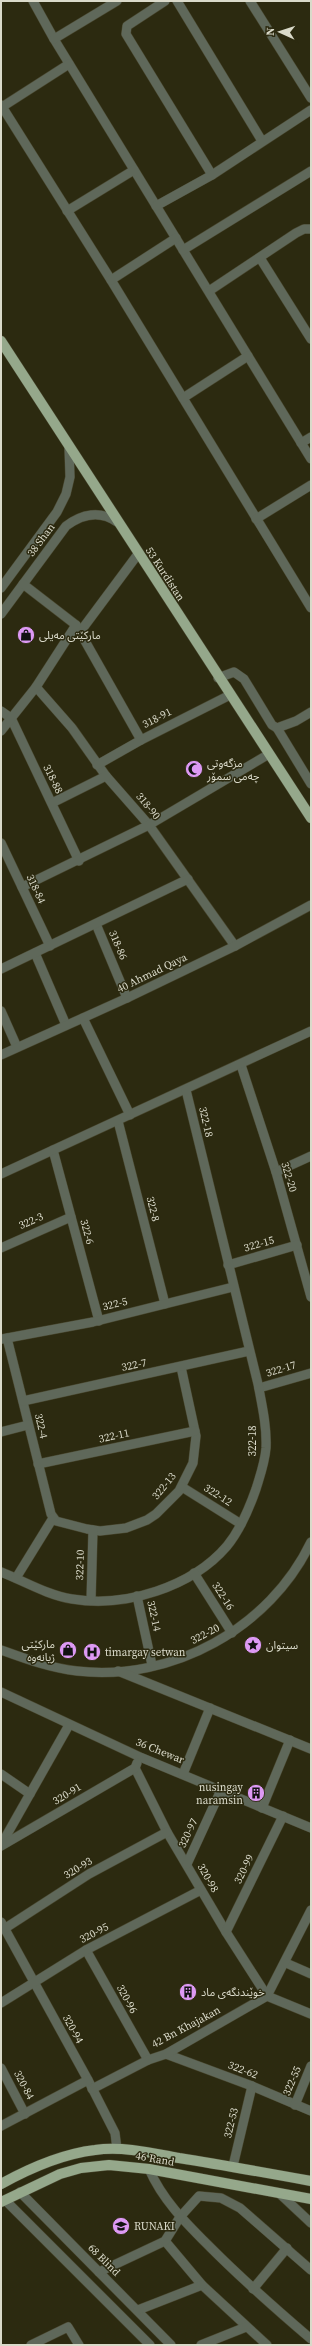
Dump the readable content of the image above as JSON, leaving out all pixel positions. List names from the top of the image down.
{
  "streets": {
    "main road": ["53 Kurdistan", "46 Rand"],
    "street": [
      "38 Shan",
      "318-91",
      "318-88",
      "318-90",
      "318-84",
      "318-86",
      "40 Ahmad Qaya",
      "322-18",
      "322-20",
      "322-8",
      "322-3",
      "322-6",
      "322-15",
      "322-5",
      "322-7",
      "322-17",
      "322-4",
      "322-11",
      "322-13",
      "322-12",
      "322-10",
      "322-16",
      "322-14",
      "36 Chewar",
      "320-91",
      "320-97",
      "320-93",
      "320-99",
      "320-98",
      "320-95",
      "320-96",
      "42 Bn Khajakan",
      "320-94",
      "322-62",
      "322-55",
      "320-84",
      "322-53",
      "68 Blind"
    ]
  },
  "crossings": [
    ["38 Shan", "53 Kurdistan"],
    ["53 Kurdistan", "318-91"],
    ["318-91", "318-90"],
    ["318-90", "40 Ahmad Qaya"],
    ["318-86", "40 Ahmad Qaya"],
    ["322-18", "322-15"],
    ["322-18", "322-5"],
    ["322-18", "322-7"],
    ["322-18", "322-17"],
    ["322-18", "322-12"],
    ["322-18", "322-10"],
    ["322-18", "322-16"],
    ["322-18", "322-14"],
    ["322-20", "322-15"],
    ["322-20", "322-16"],
    ["322-20", "322-14"],
    ["322-8", "322-5"],
    ["322-3", "322-6"],
    ["322-6", "322-5"],
    ["322-5", "322-4"],
    ["322-7", "322-4"],
    ["322-7", "322-13"],
    ["322-4", "322-11"],
    ["322-4", "322-13"],
    ["322-11", "322-13"],
    ["322-13", "322-12"],
    ["322-13", "322-10"],
    ["36 Chewar", "320-97"],
    ["36 Chewar", "320-99"],
    ["320-91", "320-98"],
    ["320-97", "320-98"],
    ["320-93", "320-98"],
    ["320-93", "320-94"],
    ["320-99", "320-98"],
    ["320-98", "320-95"],
    ["320-98", "42 Bn Khajakan"],
    ["320-95", "320-96"],
    ["320-95", "320-94"],
    ["320-96", "42 Bn Khajakan"],
    ["42 Bn Khajakan", "320-94"],
    ["42 Bn Khajakan", "322-62"],
    ["320-94", "46 Rand"],
    ["322-62", "322-55"],
    ["322-62", "322-53"],
    ["322-53", "46 Rand"],
    ["46 Rand", "68 Blind"]
  ],
  "places": {
    "shop": ["مارکێتی مەیلی", "مارکێتی ژیانەوە"],
    "mosque": ["مزگەوتی چەمی سمۆر"],
    "place": ["سيتوان"],
    "hospital": ["timargay setwan"],
    "building": ["nusingay naramsin", "خوێندنگەی ماد"],
    "school or university": ["RUNAKI"]
  },
  "north": "left"
}
